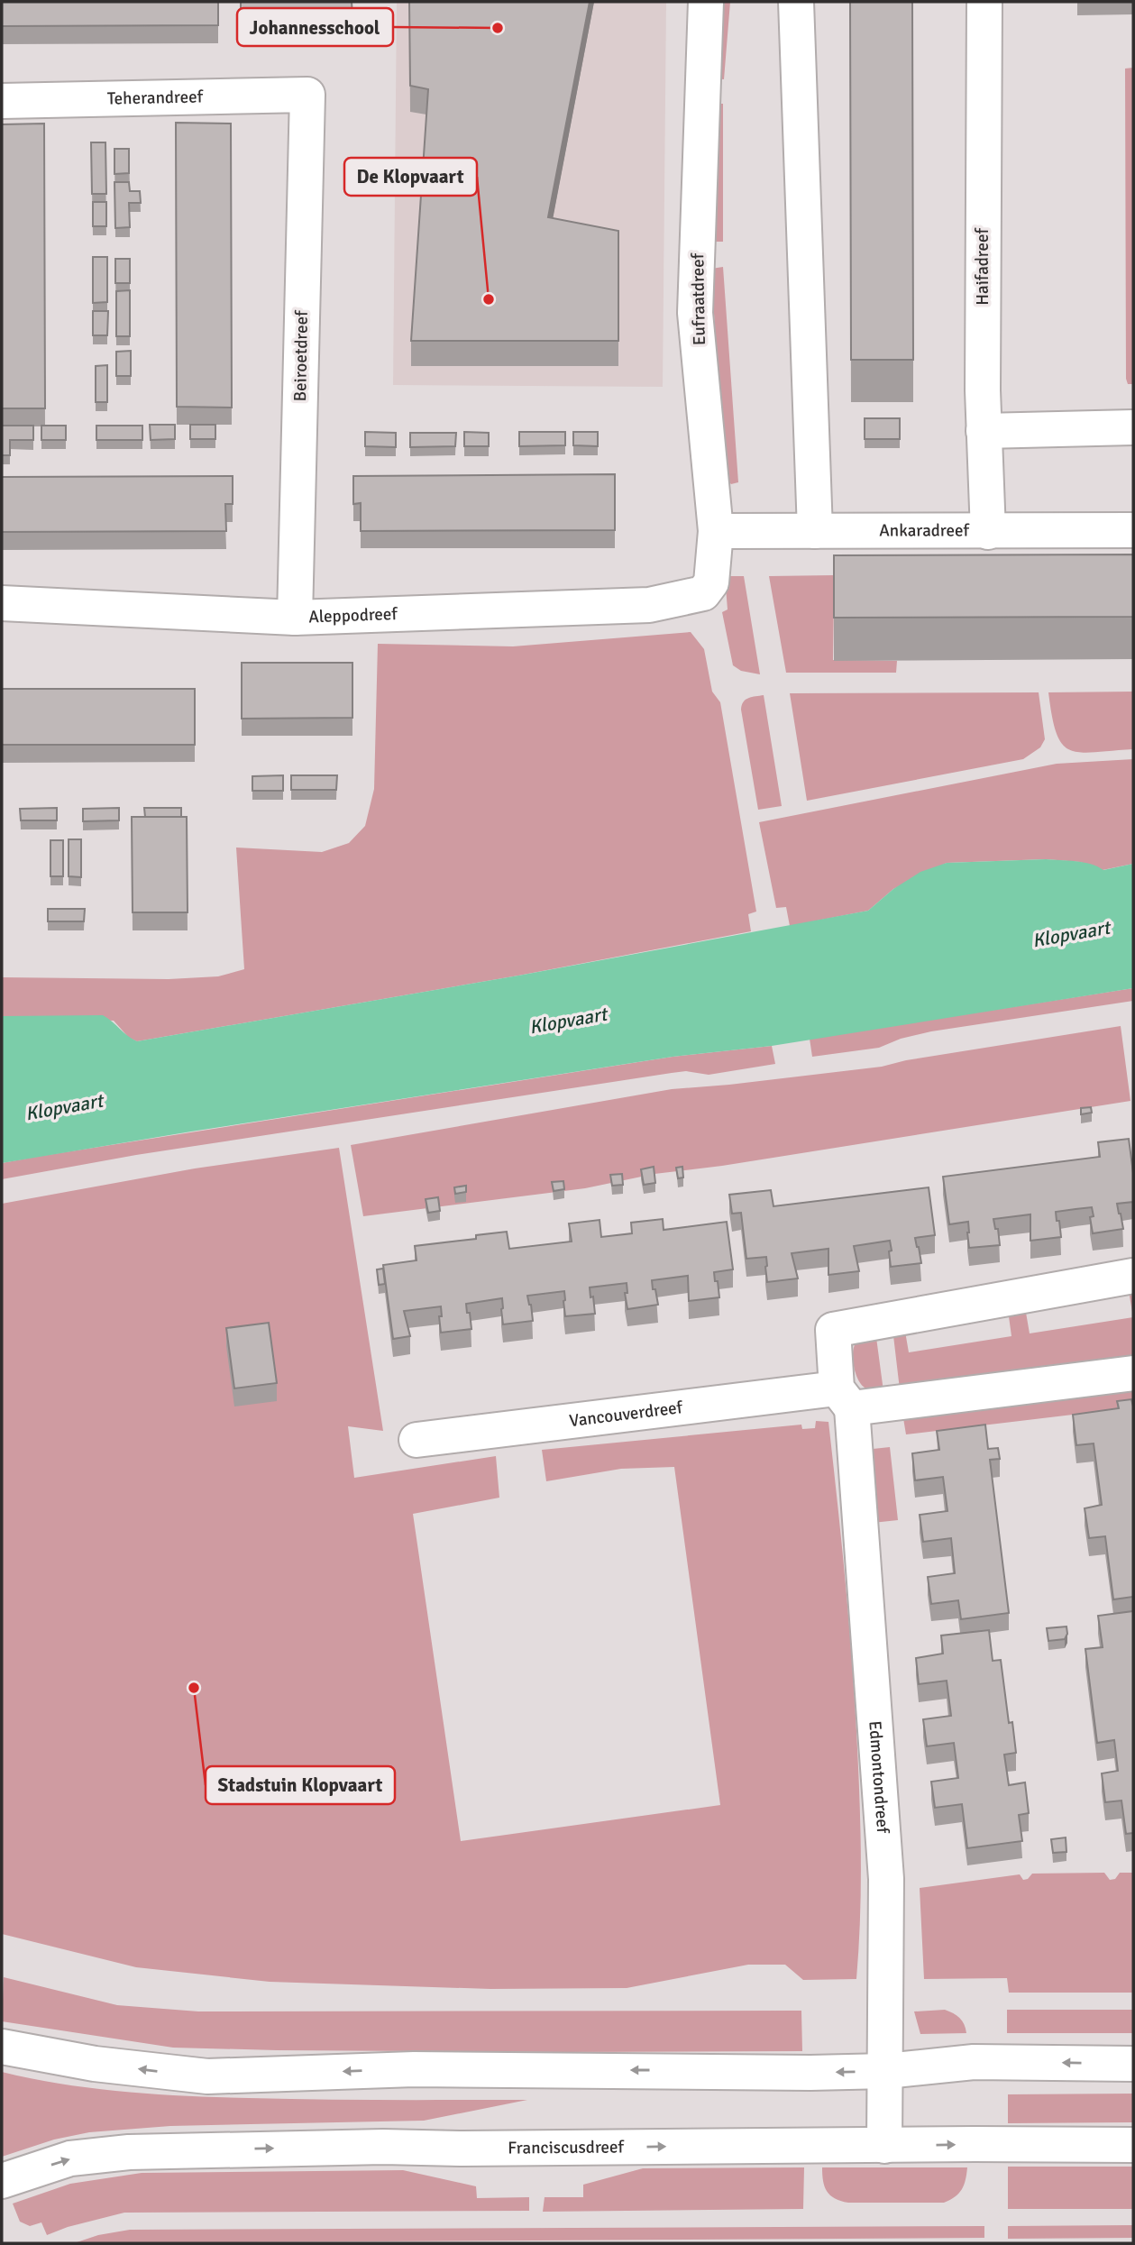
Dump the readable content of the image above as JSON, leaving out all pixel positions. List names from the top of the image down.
{
  "streets": {
    "street": [
      "Teherandreef",
      "Haifadreef",
      "Eufraatdreef",
      "Beiroetdreef",
      "Ankaradreef",
      "Aleppodreef",
      "Vancouverdreef",
      "Edmontondreef",
      "Franciscusdreef"
    ]
  },
  "crossings": [
    ["Teherandreef", "Beiroetdreef"],
    ["Haifadreef", "Ankaradreef"],
    ["Eufraatdreef", "Ankaradreef"],
    ["Eufraatdreef", "Aleppodreef"],
    ["Beiroetdreef", "Aleppodreef"],
    ["Vancouverdreef", "Edmontondreef"],
    ["Edmontondreef", "Franciscusdreef"]
  ],
  "water": ["Klopvaart"],
  "places": ["Johannesschool", "De Klopvaart", "Stadstuin Klopvaart"]
}
